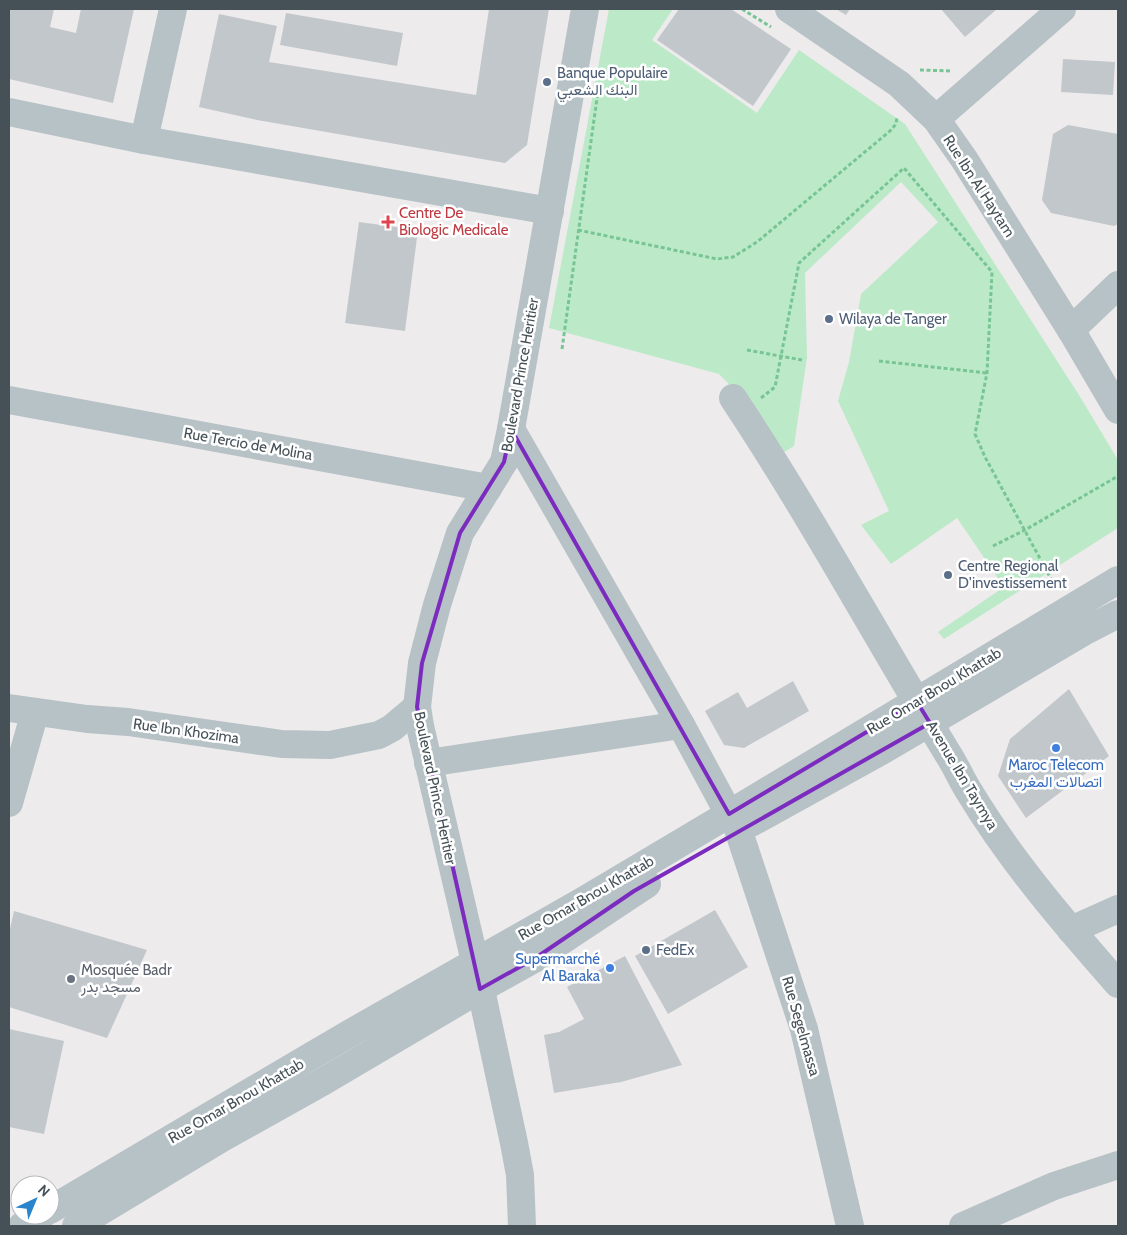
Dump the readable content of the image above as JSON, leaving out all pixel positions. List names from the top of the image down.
{
  "streets": {
    "street": [
      "Rue Ibn Al Haytam",
      "Boulevard Prince Heritier",
      "Rue Tercio de Molina",
      "Rue Omar Bnou Khattab",
      "Rue Ibn Khozima",
      "Avenue Ibn Taymya",
      "Rue Segelmassa"
    ]
  },
  "crossings": [
    ["Boulevard Prince Heritier", "Rue Tercio de Molina"],
    ["Boulevard Prince Heritier", "Rue Omar Bnou Khattab"],
    ["Boulevard Prince Heritier", "Rue Ibn Khozima"],
    ["Boulevard Prince Heritier", "Rue Segelmassa"],
    ["Rue Omar Bnou Khattab", "Avenue Ibn Taymya"],
    ["Rue Omar Bnou Khattab", "Rue Segelmassa"]
  ],
  "places": {
    "other": [
      "Banque Populaire البنك الشعبي",
      "Wilaya de Tanger",
      "Centre Regional D'investissement",
      "Maroc Telecom اتصالات المغرب",
      "FedEx",
      "Supermarché Al Baraka",
      "Mosquée Badr مسجد بدر"
    ],
    "health": ["Centre De Biologic Medicale"]
  },
  "north": "top right"
}
